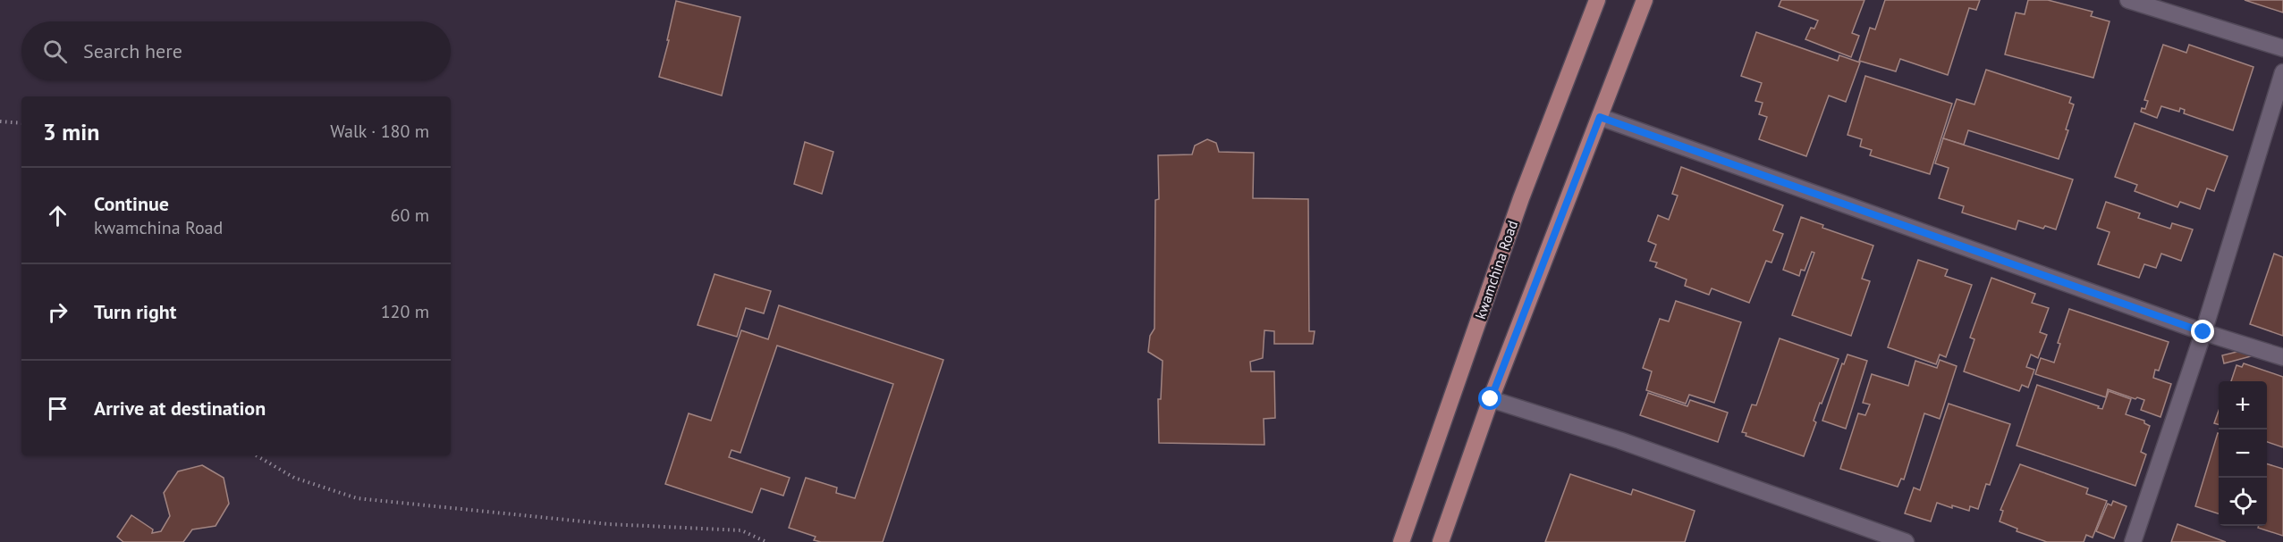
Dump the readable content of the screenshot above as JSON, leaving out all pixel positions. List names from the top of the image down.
{
  "streets": {
    "main road": ["kwamchina Road"]
  },
  "page": {
    "search": "Search here",
    "heading": ["3 min", "Walk · 180 m"],
    "list": [
      ["Continue", "kwamchina Road", "60 m"],
      ["Turn right", "120 m"],
      "Arrive at destination"
    ],
    "map_buttons": ["+", "−"]
  }
}
